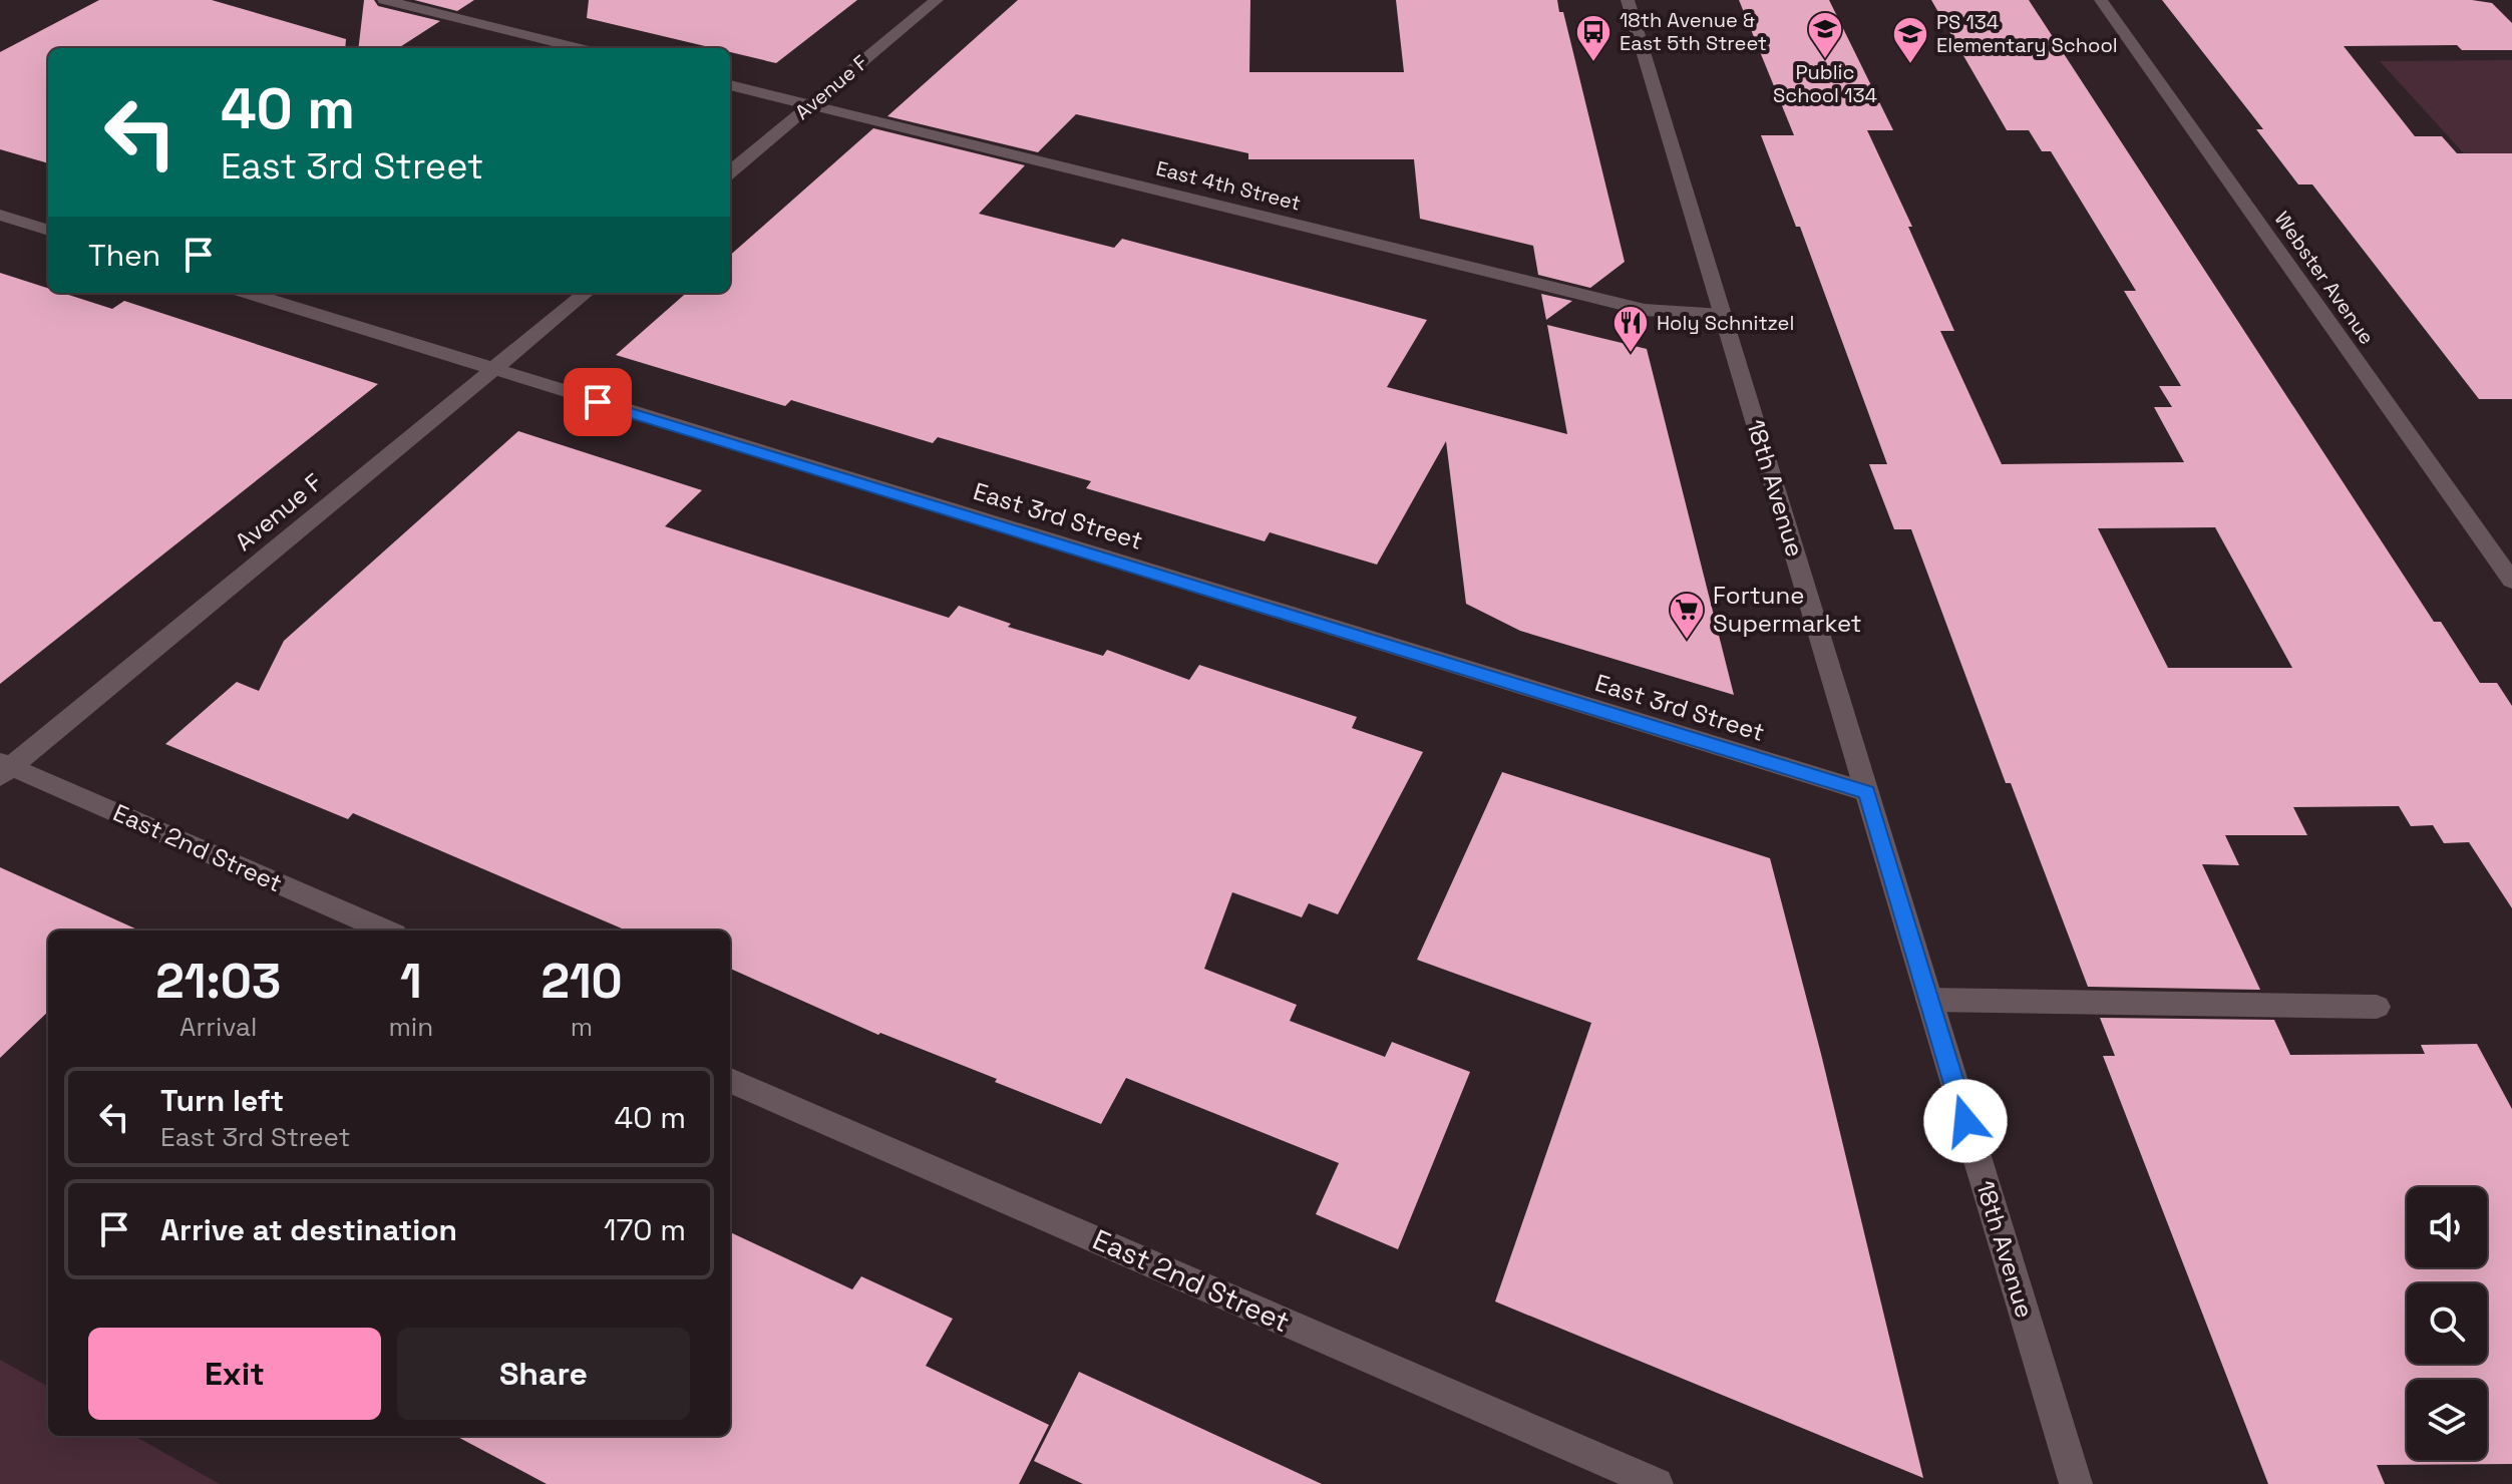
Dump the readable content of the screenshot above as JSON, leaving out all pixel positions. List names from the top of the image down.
{
  "streets": {
    "street": [
      "Avenue F",
      "East 4th Street",
      "Webster Avenue",
      "18th Avenue",
      "East 3rd Street",
      "East 2nd Street"
    ]
  },
  "crossings": [
    ["Avenue F", "East 4th Street"],
    ["Avenue F", "East 3rd Street"],
    ["Avenue F", "East 2nd Street"],
    ["East 4th Street", "18th Avenue"],
    ["18th Avenue", "East 3rd Street"]
  ],
  "places": {
    "school or university": ["Public School 134", "PS 134 Elementary School"],
    "bus stop": ["18th Avenue & East 5th Street"],
    "restaurant": ["Holy Schnitzel"],
    "supermarket": ["Fortune Supermarket"]
  },
  "page": {
    "turn": ["40 m", "East 3rd Street"],
    "then": "Then",
    "eta": [
      "21:03",
      "Arrival",
      "1",
      "min",
      "210",
      "m"
    ],
    "list": [
      {
        "name": "Turn left",
        "note": "East 3rd Street",
        "value": "40 m"
      },
      {
        "name": "Arrive at destination",
        "value": "170 m"
      }
    ],
    "buttons": ["Exit", "Share"]
  }
}
